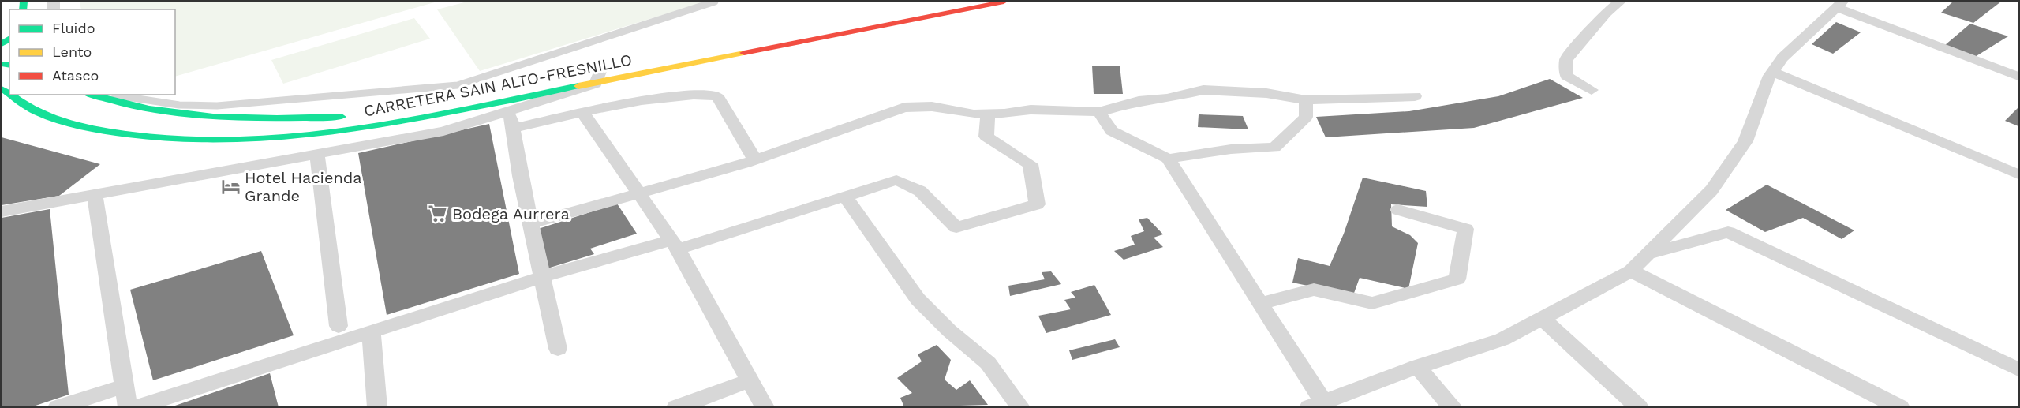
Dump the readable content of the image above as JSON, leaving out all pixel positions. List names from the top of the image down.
{
  "streets": {
    "main road": ["CARRETERA SAIN ALTO-FRESNILLO"]
  },
  "places": {
    "hotel": ["Hotel Hacienda Grande"],
    "supermarket": ["Bodega Aurrera"]
  },
  "legend": ["Fluido", "Lento", "Atasco"]
}
